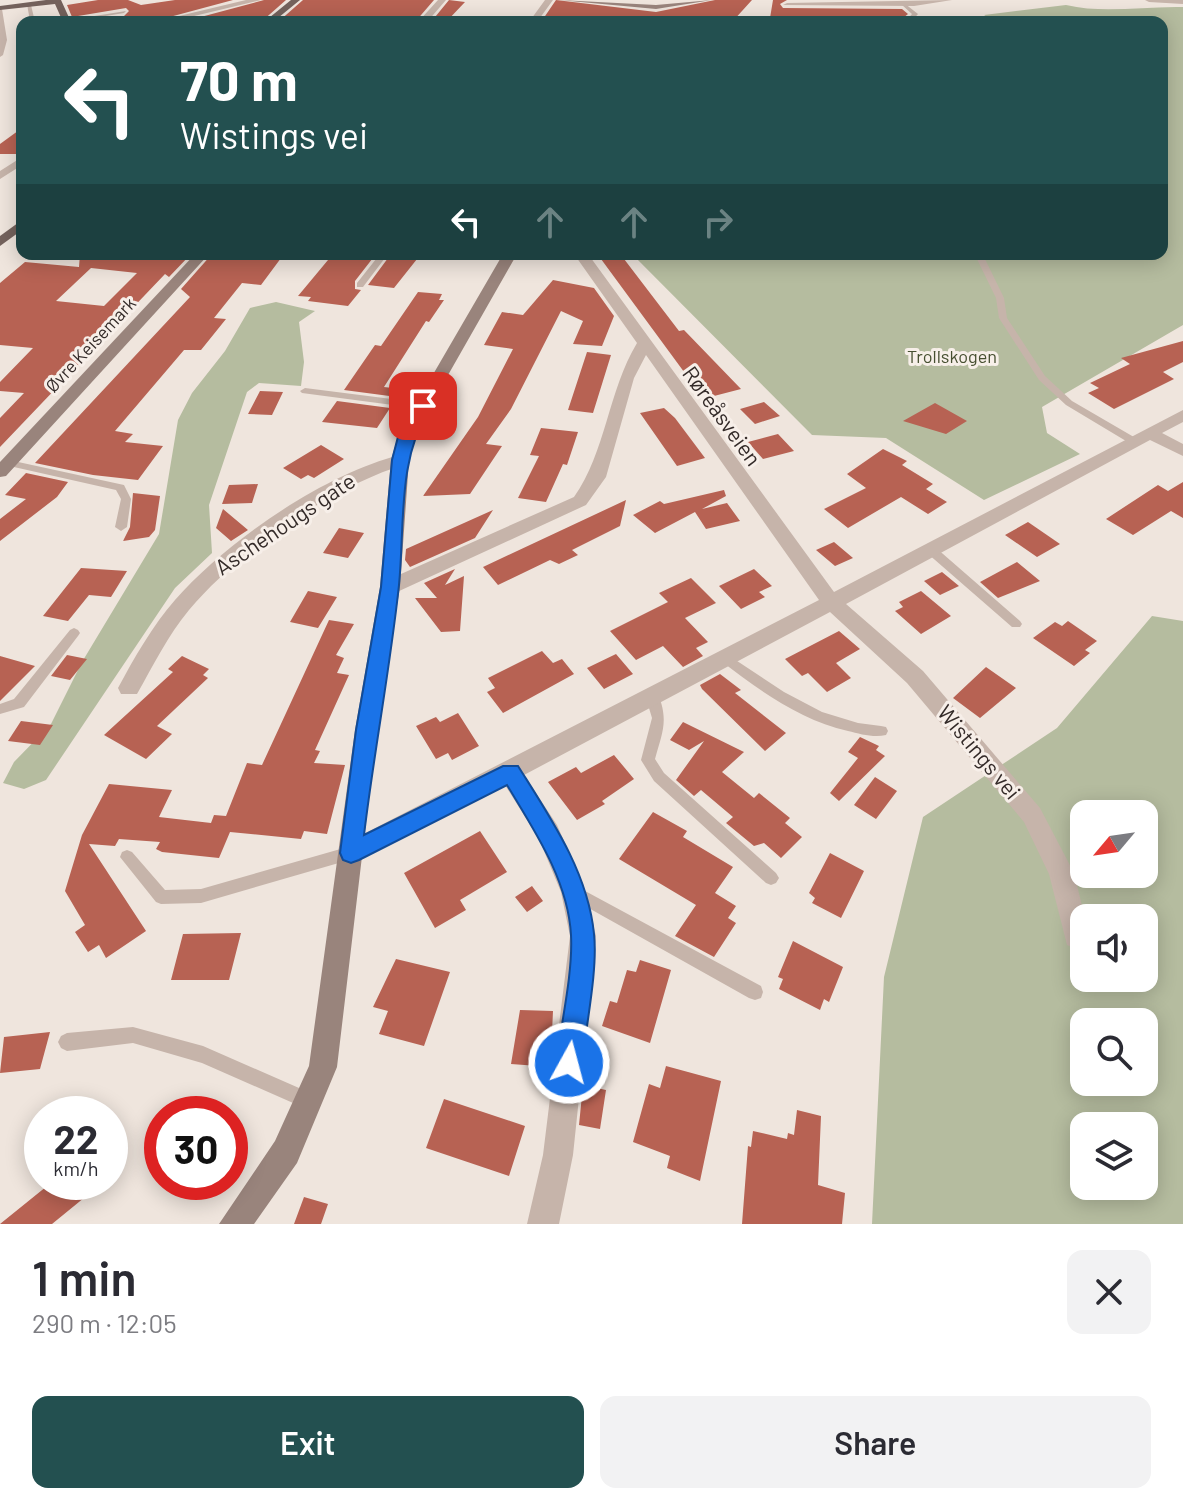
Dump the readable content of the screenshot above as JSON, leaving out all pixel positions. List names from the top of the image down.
{
  "streets": {
    "main road": ["Øvre Keisemark"],
    "street": ["Røreåsveien", "Aschehougs gate", "Wistings vei"]
  },
  "crossings": [
    ["Røreåsveien", "Wistings vei"]
  ],
  "parks": ["Trollskogen"],
  "north": "bottom left",
  "page": {
    "turn": ["70 m", "Wistings vei"],
    "speed": "22 km/h",
    "limit": "30",
    "heading": ["1 min", "290 m · 12:05"],
    "buttons": ["Exit", "Share"]
  }
}
